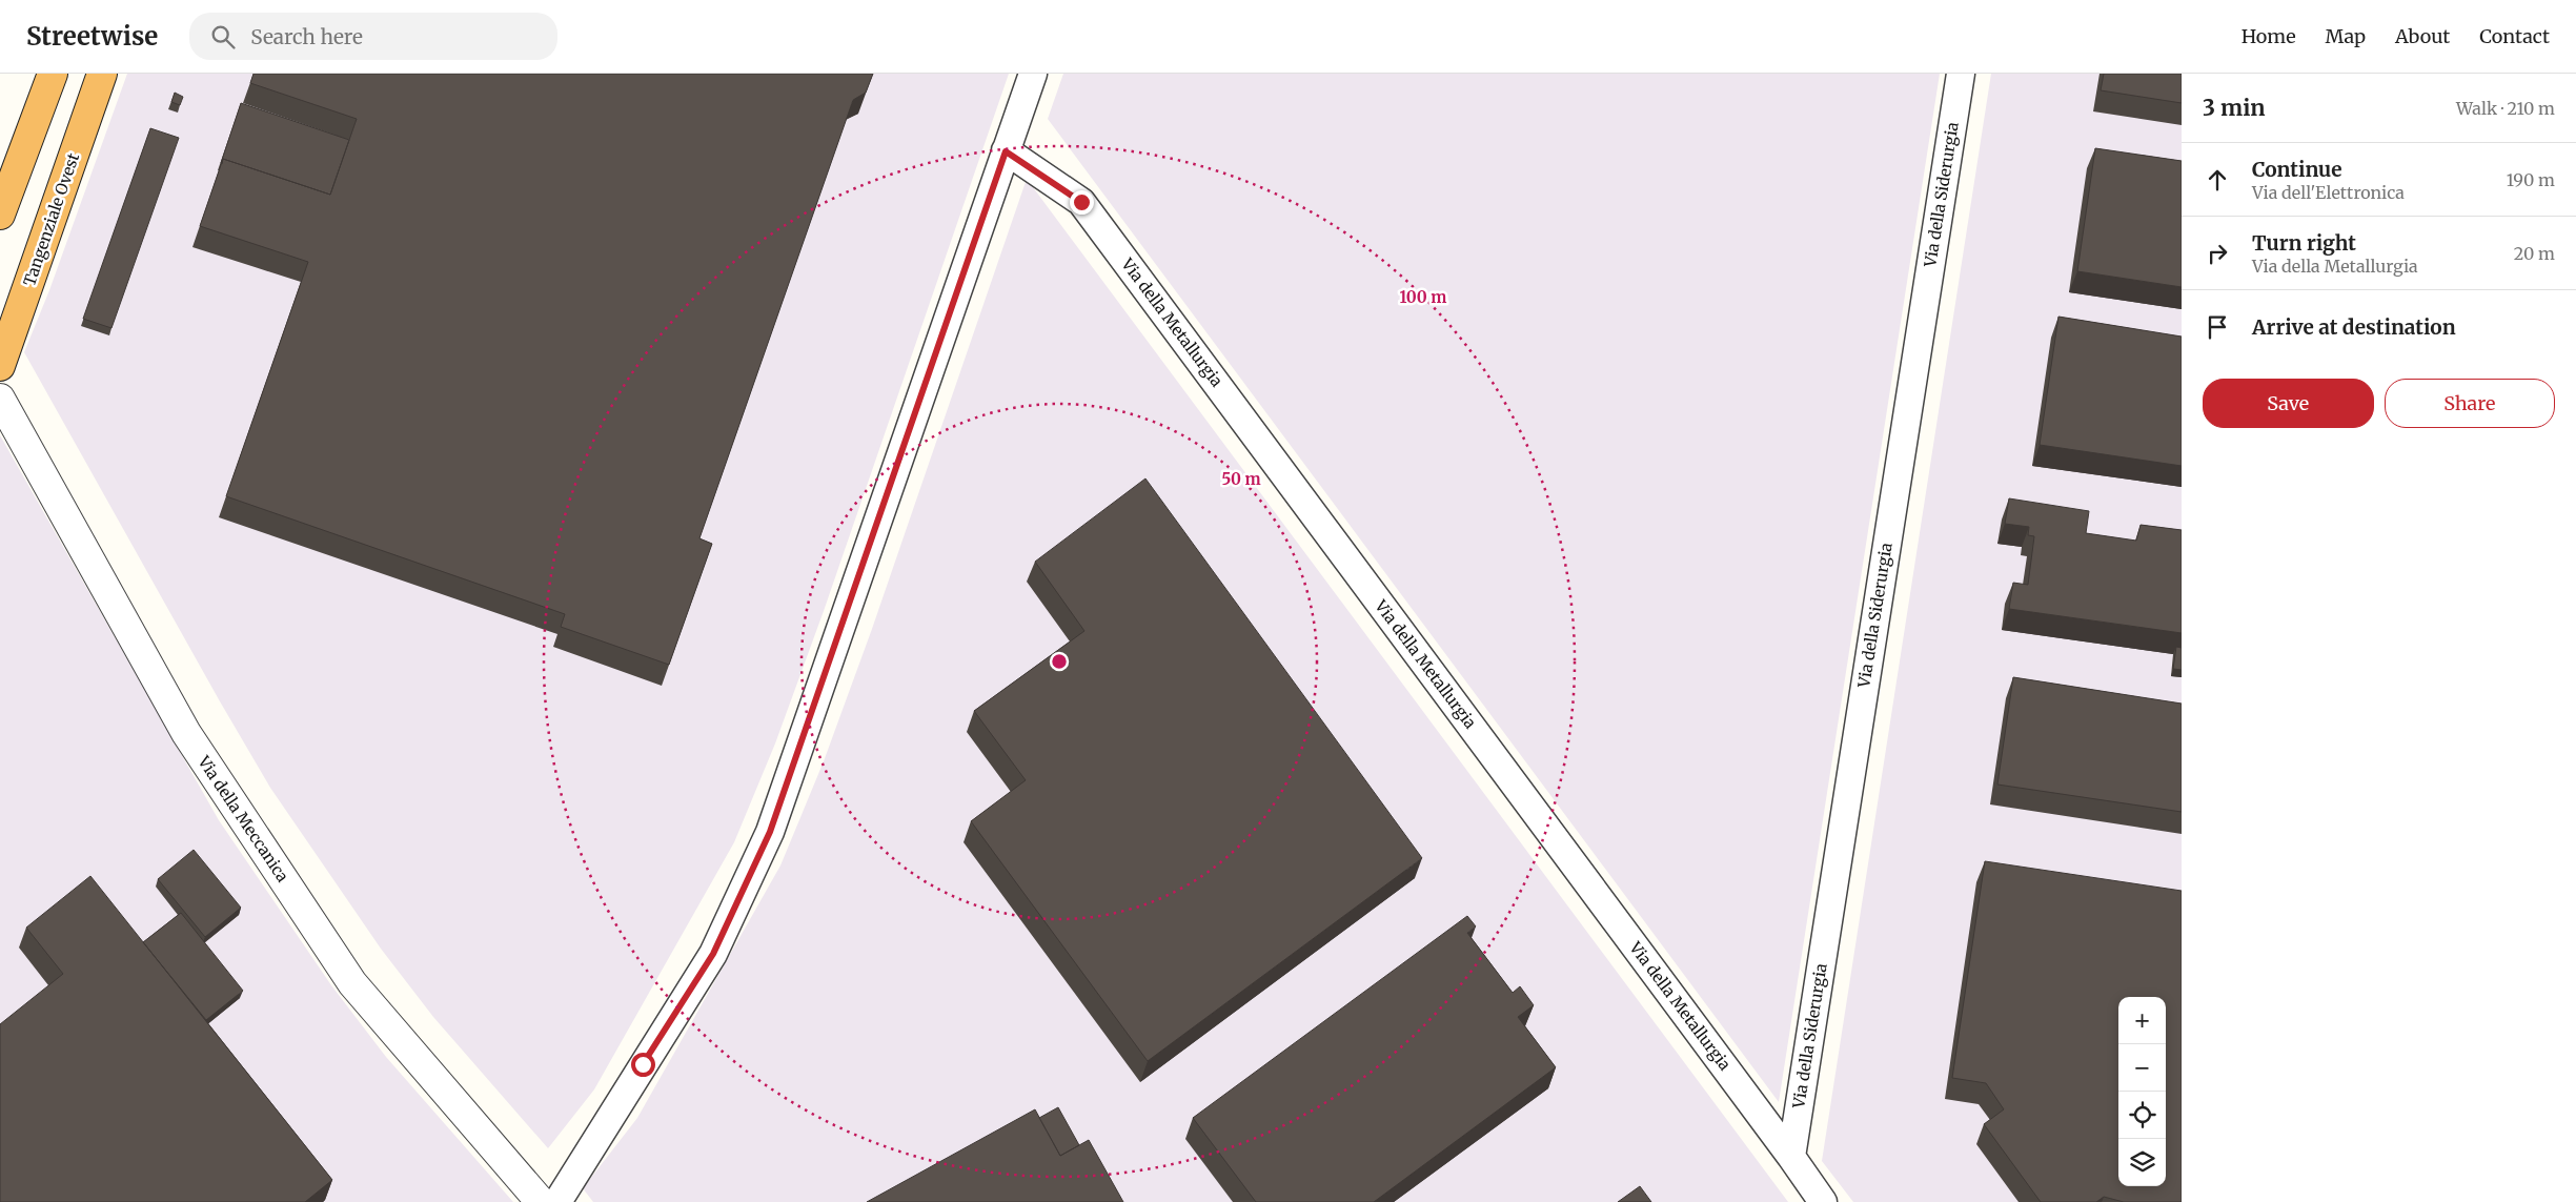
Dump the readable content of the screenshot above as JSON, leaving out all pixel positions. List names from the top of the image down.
{
  "streets": {
    "highway": ["Tangenziale Ovest"],
    "street": ["Via della Siderurgia", "Via della Metallurgia", "Via della Meccanica"]
  },
  "crossings": [
    ["Via della Siderurgia", "Via della Metallurgia"]
  ],
  "page": {
    "header": "Streetwise",
    "search": "Search here",
    "nav": [
      "Home",
      "Map",
      "About",
      "Contact"
    ],
    "heading": ["3 min", "Walk · 210 m"],
    "list": [
      ["Continue", "Via dell'Elettronica", "190 m"],
      ["Turn right", "Via della Metallurgia", "20 m"],
      "Arrive at destination"
    ],
    "buttons": ["Save", "Share"],
    "map_buttons": ["+", "−"]
  },
  "rings": ["100 m", "50 m"]
}
